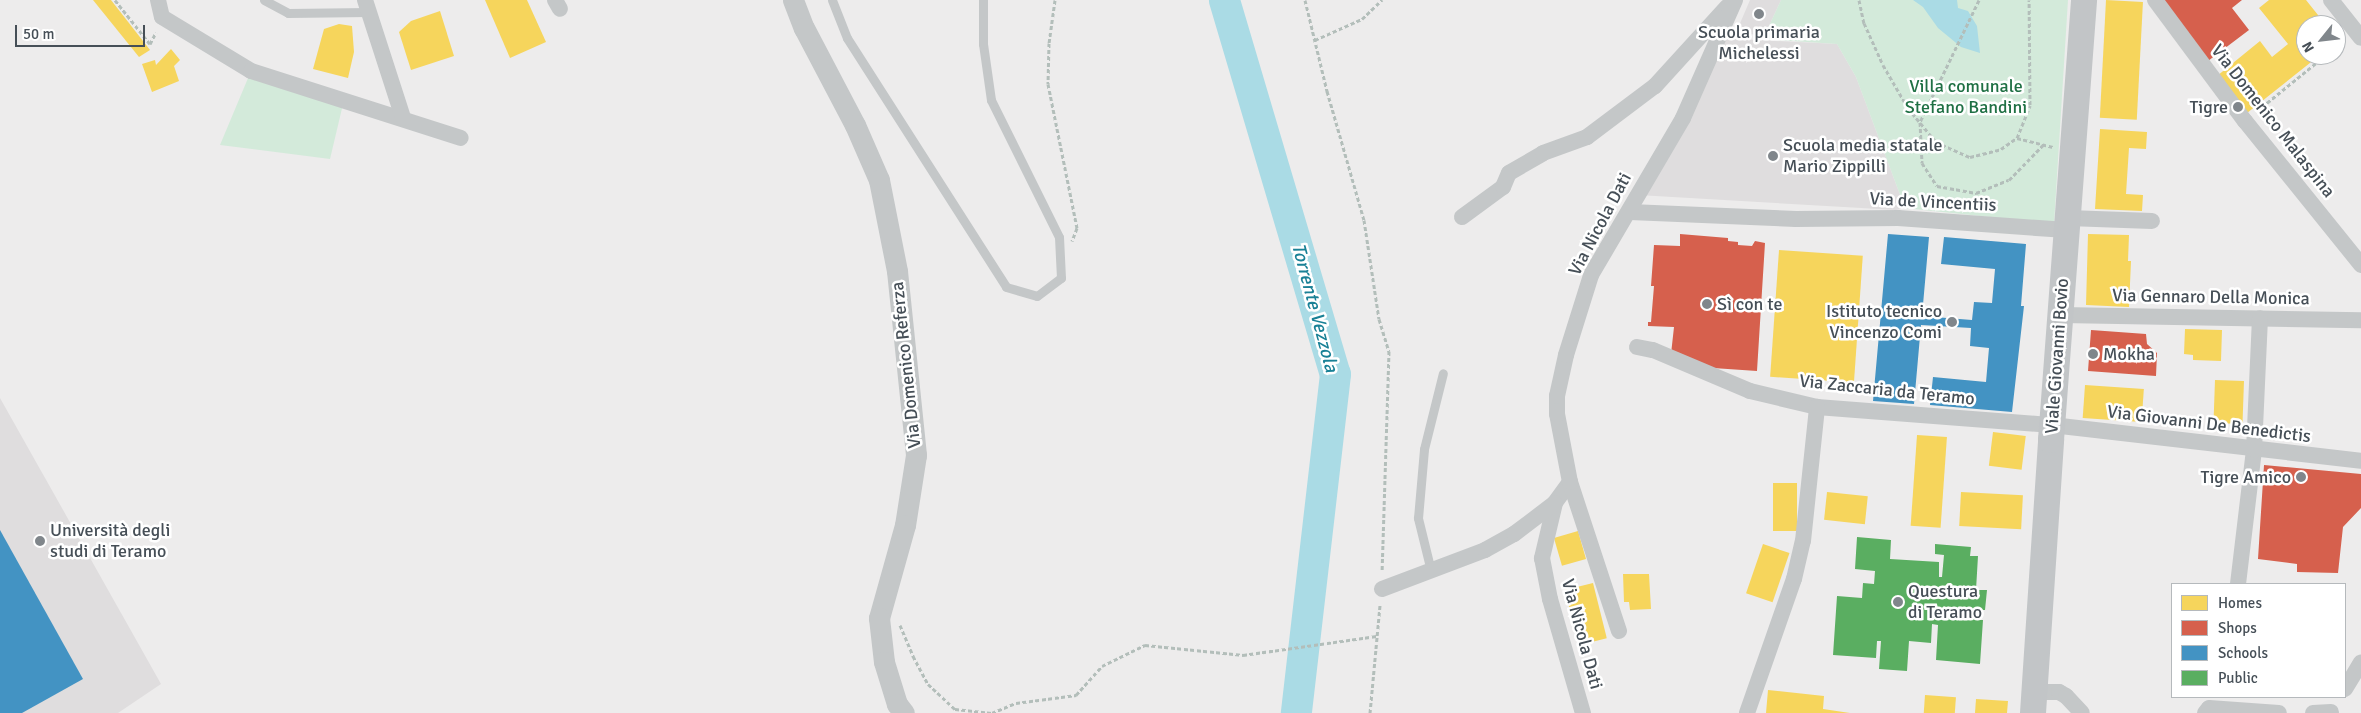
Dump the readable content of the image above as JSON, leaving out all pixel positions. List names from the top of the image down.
{
  "streets": {
    "main road": ["Viale Giovanni Bovio"],
    "street": [
      "Via Domenico Malaspina",
      "Via de Vincentiis",
      "Via Nicola Dati",
      "Via Gennaro Della Monica",
      "Via Domenico Referza",
      "Via Zaccaria da Teramo",
      "Via Giovanni De Benedictis"
    ]
  },
  "crossings": [
    ["Via de Vincentiis", "Via Nicola Dati"],
    ["Via de Vincentiis", "Viale Giovanni Bovio"],
    ["Via Gennaro Della Monica", "Viale Giovanni Bovio"],
    ["Viale Giovanni Bovio", "Via Zaccaria da Teramo"],
    ["Viale Giovanni Bovio", "Via Giovanni De Benedictis"],
    ["Via Zaccaria da Teramo", "Via Giovanni De Benedictis"]
  ],
  "water": ["Torrente Vezzola"],
  "parks": ["Villa comunale Stefano Bandini"],
  "places": [
    "Scuola primaria Michelessi",
    "Tigre",
    "Scuola media statale Mario Zippilli",
    "Sì con te",
    "Istituto tecnico Vincenzo Comi",
    "Mokha",
    "Tigre Amico",
    "Università degli studi di Teramo",
    "Questura di Teramo"
  ],
  "legend": [
    "Homes",
    "Shops",
    "Schools",
    "Public"
  ],
  "scale_bar": "50 m",
  "north": "bottom left"
}
